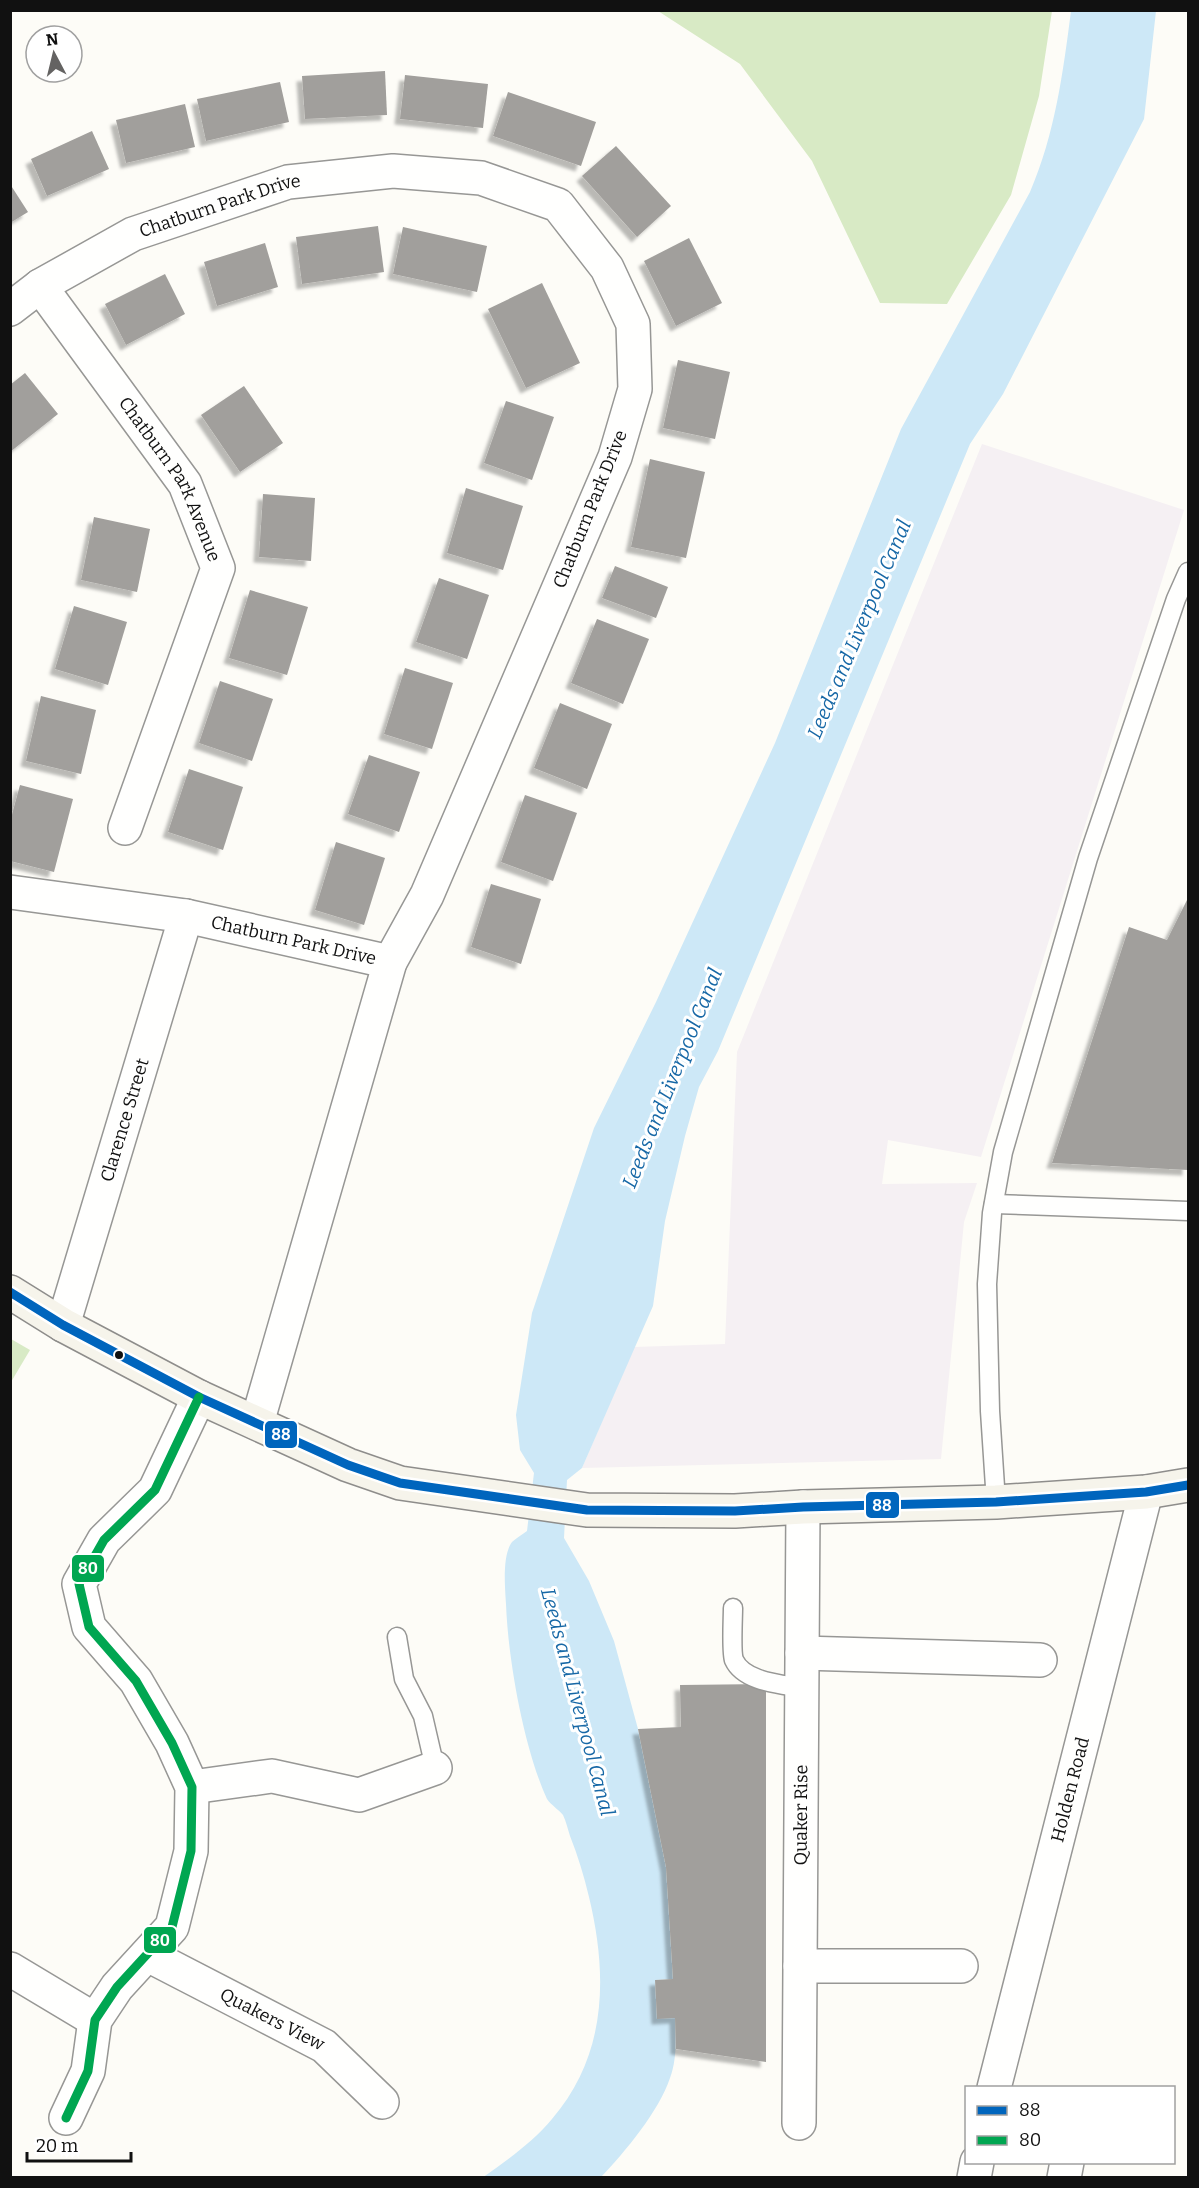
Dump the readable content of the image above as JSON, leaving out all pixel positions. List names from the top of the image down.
{
  "streets": {
    "street": [
      "Chatburn Park Drive",
      "Chatburn Park Avenue",
      "Clarence Street",
      "Holden Road",
      "Quaker Rise",
      "Quakers View"
    ]
  },
  "crossings": [
    ["Chatburn Park Drive", "Chatburn Park Avenue"],
    ["Chatburn Park Drive", "Clarence Street"]
  ],
  "water": ["Leeds and Liverpool Canal"],
  "lines": ["transit line 88", "transit line 80"],
  "legend": ["88", "80"],
  "scale_bar": "20 m",
  "north": "top"
}
